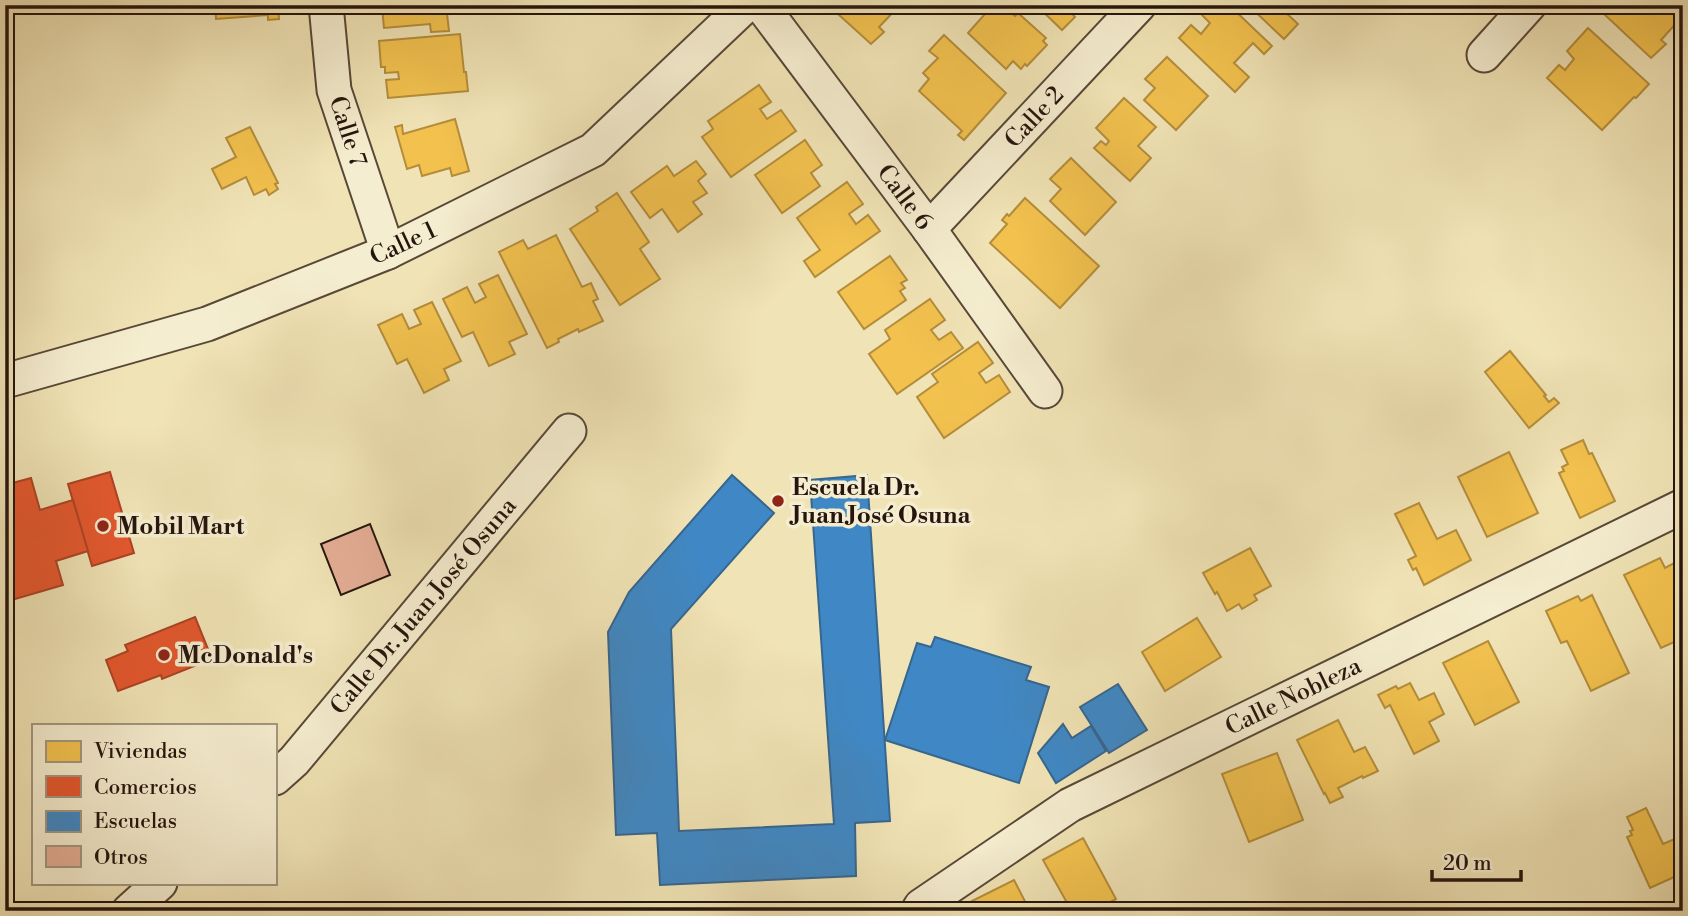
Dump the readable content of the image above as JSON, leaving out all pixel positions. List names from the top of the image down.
{
  "streets": {
    "street": [
      "Calle 2",
      "Calle 7",
      "Calle 6",
      "Calle 1",
      "Calle Dr. Juan José Osuna",
      "Calle Nobleza"
    ]
  },
  "crossings": [
    ["Calle 2", "Calle 6"],
    ["Calle 7", "Calle 1"]
  ],
  "places": ["Escuela Dr. Juan José Osuna", "Mobil Mart", "McDonald's"],
  "legend": [
    "Viviendas",
    "Comercios",
    "Escuelas",
    "Otros"
  ],
  "scale_bar": "20 m"
}
